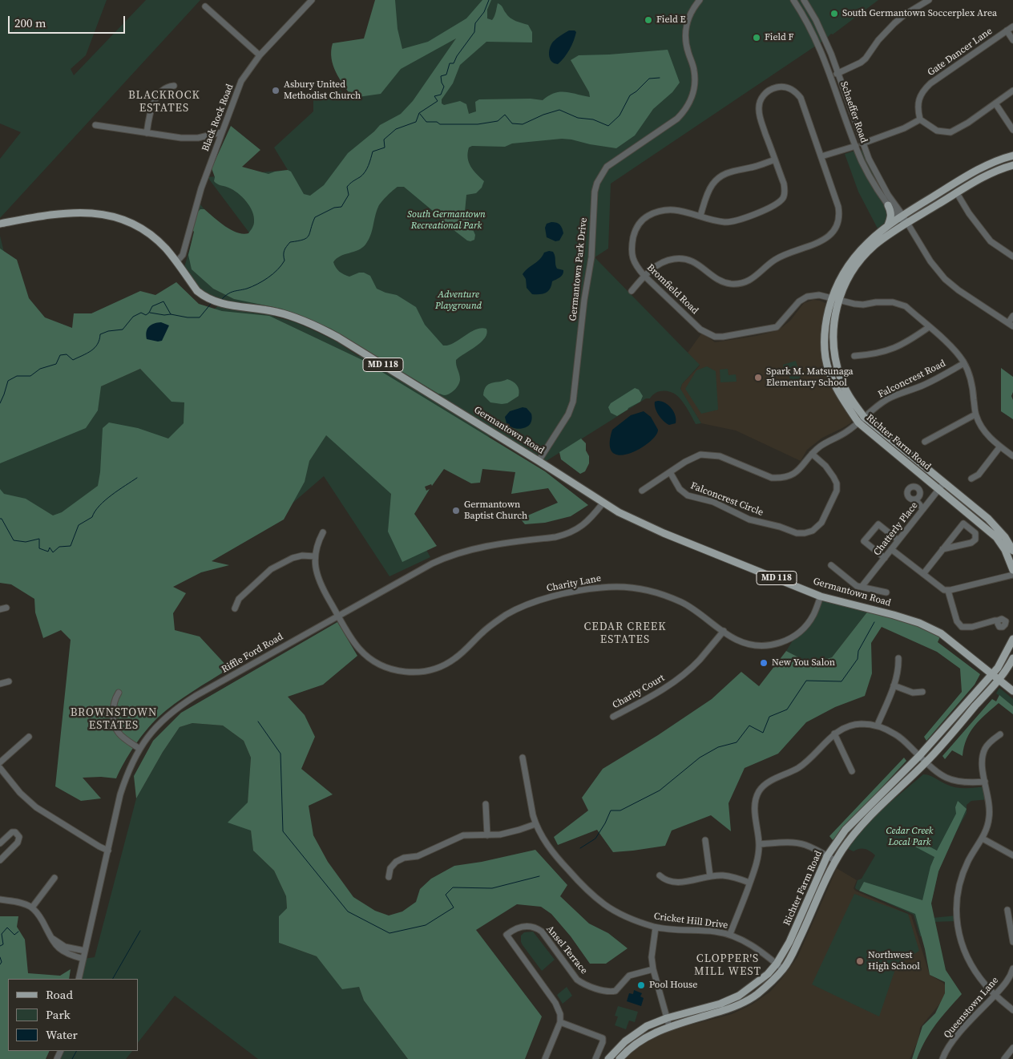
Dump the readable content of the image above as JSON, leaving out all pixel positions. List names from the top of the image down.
{
  "streets": {
    "main road": ["MD 118", "Germantown Road", "Richter Farm Road"],
    "street": [
      "Gate Dancer Lane",
      "Schaeffer Road",
      "Black Rock Road",
      "Germantown Park Drive",
      "Bromfield Road",
      "Falconcrest Road",
      "Falconcrest Circle",
      "Chatterly Place",
      "Charity Lane",
      "Riffle Ford Road",
      "Charity Court",
      "Cricket Hill Drive",
      "Ansel Terrace",
      "Queenstown Lane"
    ]
  },
  "crossings": [
    ["Schaeffer Road", "Richter Farm Road"],
    ["Black Rock Road", "Germantown Road"],
    ["Germantown Park Drive", "Germantown Road"],
    ["Bromfield Road", "Falconcrest Road"],
    ["Bromfield Road", "Richter Farm Road"],
    ["Falconcrest Road", "Richter Farm Road"],
    ["Falconcrest Road", "Falconcrest Circle"],
    ["Germantown Road", "Richter Farm Road"],
    ["Germantown Road", "Charity Lane"],
    ["Germantown Road", "Riffle Ford Road"],
    ["Richter Farm Road", "Chatterly Place"],
    ["Richter Farm Road", "Cricket Hill Drive"],
    ["Charity Lane", "Riffle Ford Road"],
    ["Charity Lane", "Charity Court"]
  ],
  "districts": [
    "BLACKROCK ESTATES",
    "CEDAR CREEK ESTATES",
    "BROWNSTOWN ESTATES",
    "CLOPPER'S MILL WEST"
  ],
  "parks": ["South Germantown Recreational Park", "Adventure Playground", "Cedar Creek Local Park"],
  "places": [
    "South Germantown Soccerplex Area",
    "Field E",
    "Field F",
    "Asbury United Methodist Church",
    "Spark M. Matsunaga Elementary School",
    "Germantown Baptist Church",
    "New You Salon",
    "Northwest High School",
    "Pool House"
  ],
  "legend": ["Road", "Park", "Water"],
  "scale_bar": "200 m"
}
